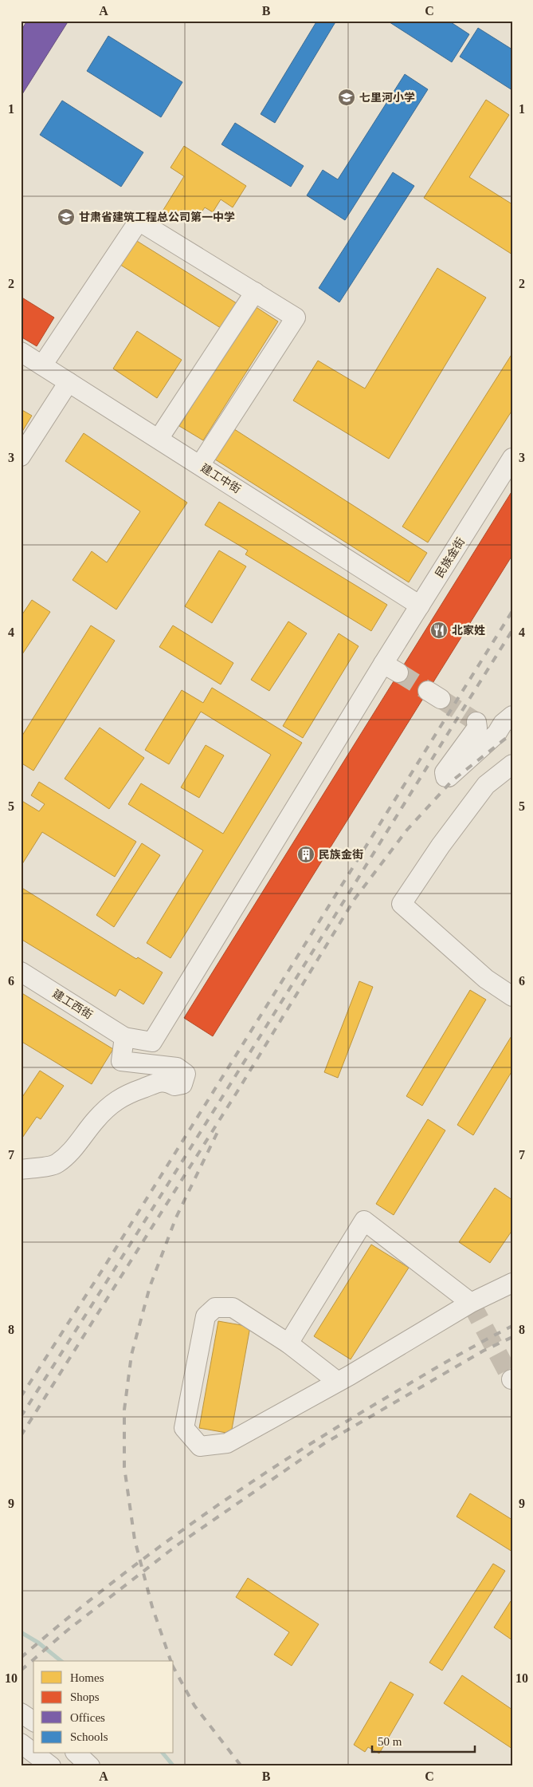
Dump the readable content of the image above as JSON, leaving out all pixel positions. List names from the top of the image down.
{
  "streets": {
    "street": ["建工中街", "民族金街", "建工西街"]
  },
  "crossings": [
    ["建工中街", "民族金街"],
    ["民族金街", "建工西街"]
  ],
  "places": {
    "school or university": ["七里河小学", "甘肃省建筑工程总公司第一中学"],
    "restaurant": ["北家姓"],
    "building": ["民族金街"]
  },
  "legend": [
    "Homes",
    "Shops",
    "Offices",
    "Schools"
  ],
  "scale_bar": "50 m",
  "grid": {
    "columns": ["A", "B", "C"],
    "rows": [
      "1",
      "2",
      "3",
      "4",
      "5",
      "6",
      "7",
      "8",
      "9",
      "10"
    ]
  }
}
